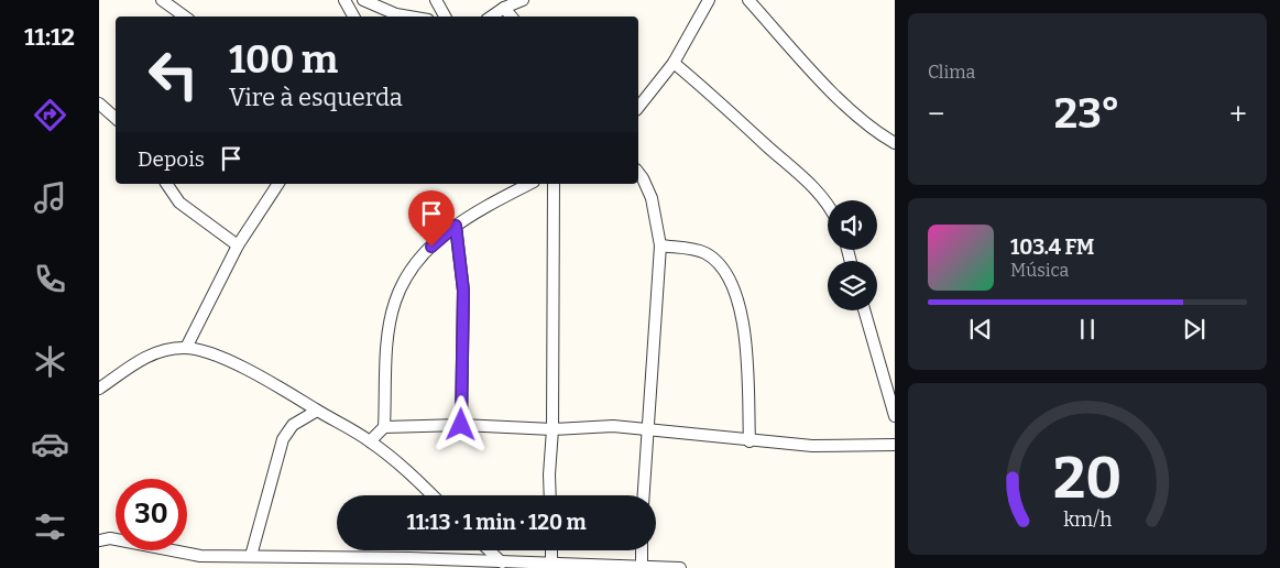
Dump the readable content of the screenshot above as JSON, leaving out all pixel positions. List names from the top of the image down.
{
  "page": {
    "tabs": "11:12",
    "tile": "Clima",
    "turn": ["100 m", "Vire à esquerda"],
    "heat": ["−", "23°", "+"],
    "then": "Depois",
    "song": ["103.4 FM", "Música"],
    "limit": "30",
    "trip": "11:13 · 1 min · 120 m",
    "gauge": ["20", "km/h"]
  }
}
